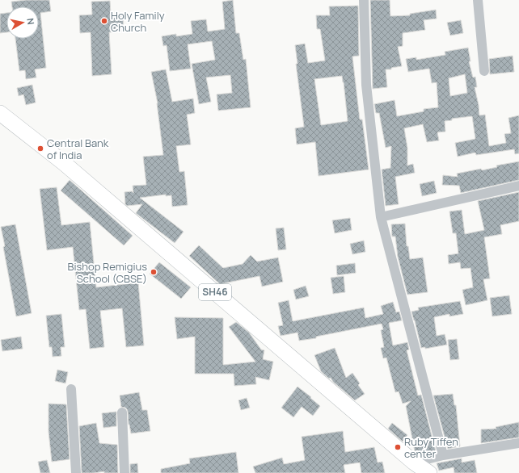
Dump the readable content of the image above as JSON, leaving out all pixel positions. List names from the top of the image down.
{
  "streets": {
    "main road": ["SH46"]
  },
  "places": [
    "Holy Family Church",
    "Central Bank of India",
    "Bishop Remigius School (CBSE)",
    "Ruby Tiffen center"
  ],
  "north": "right"
}
